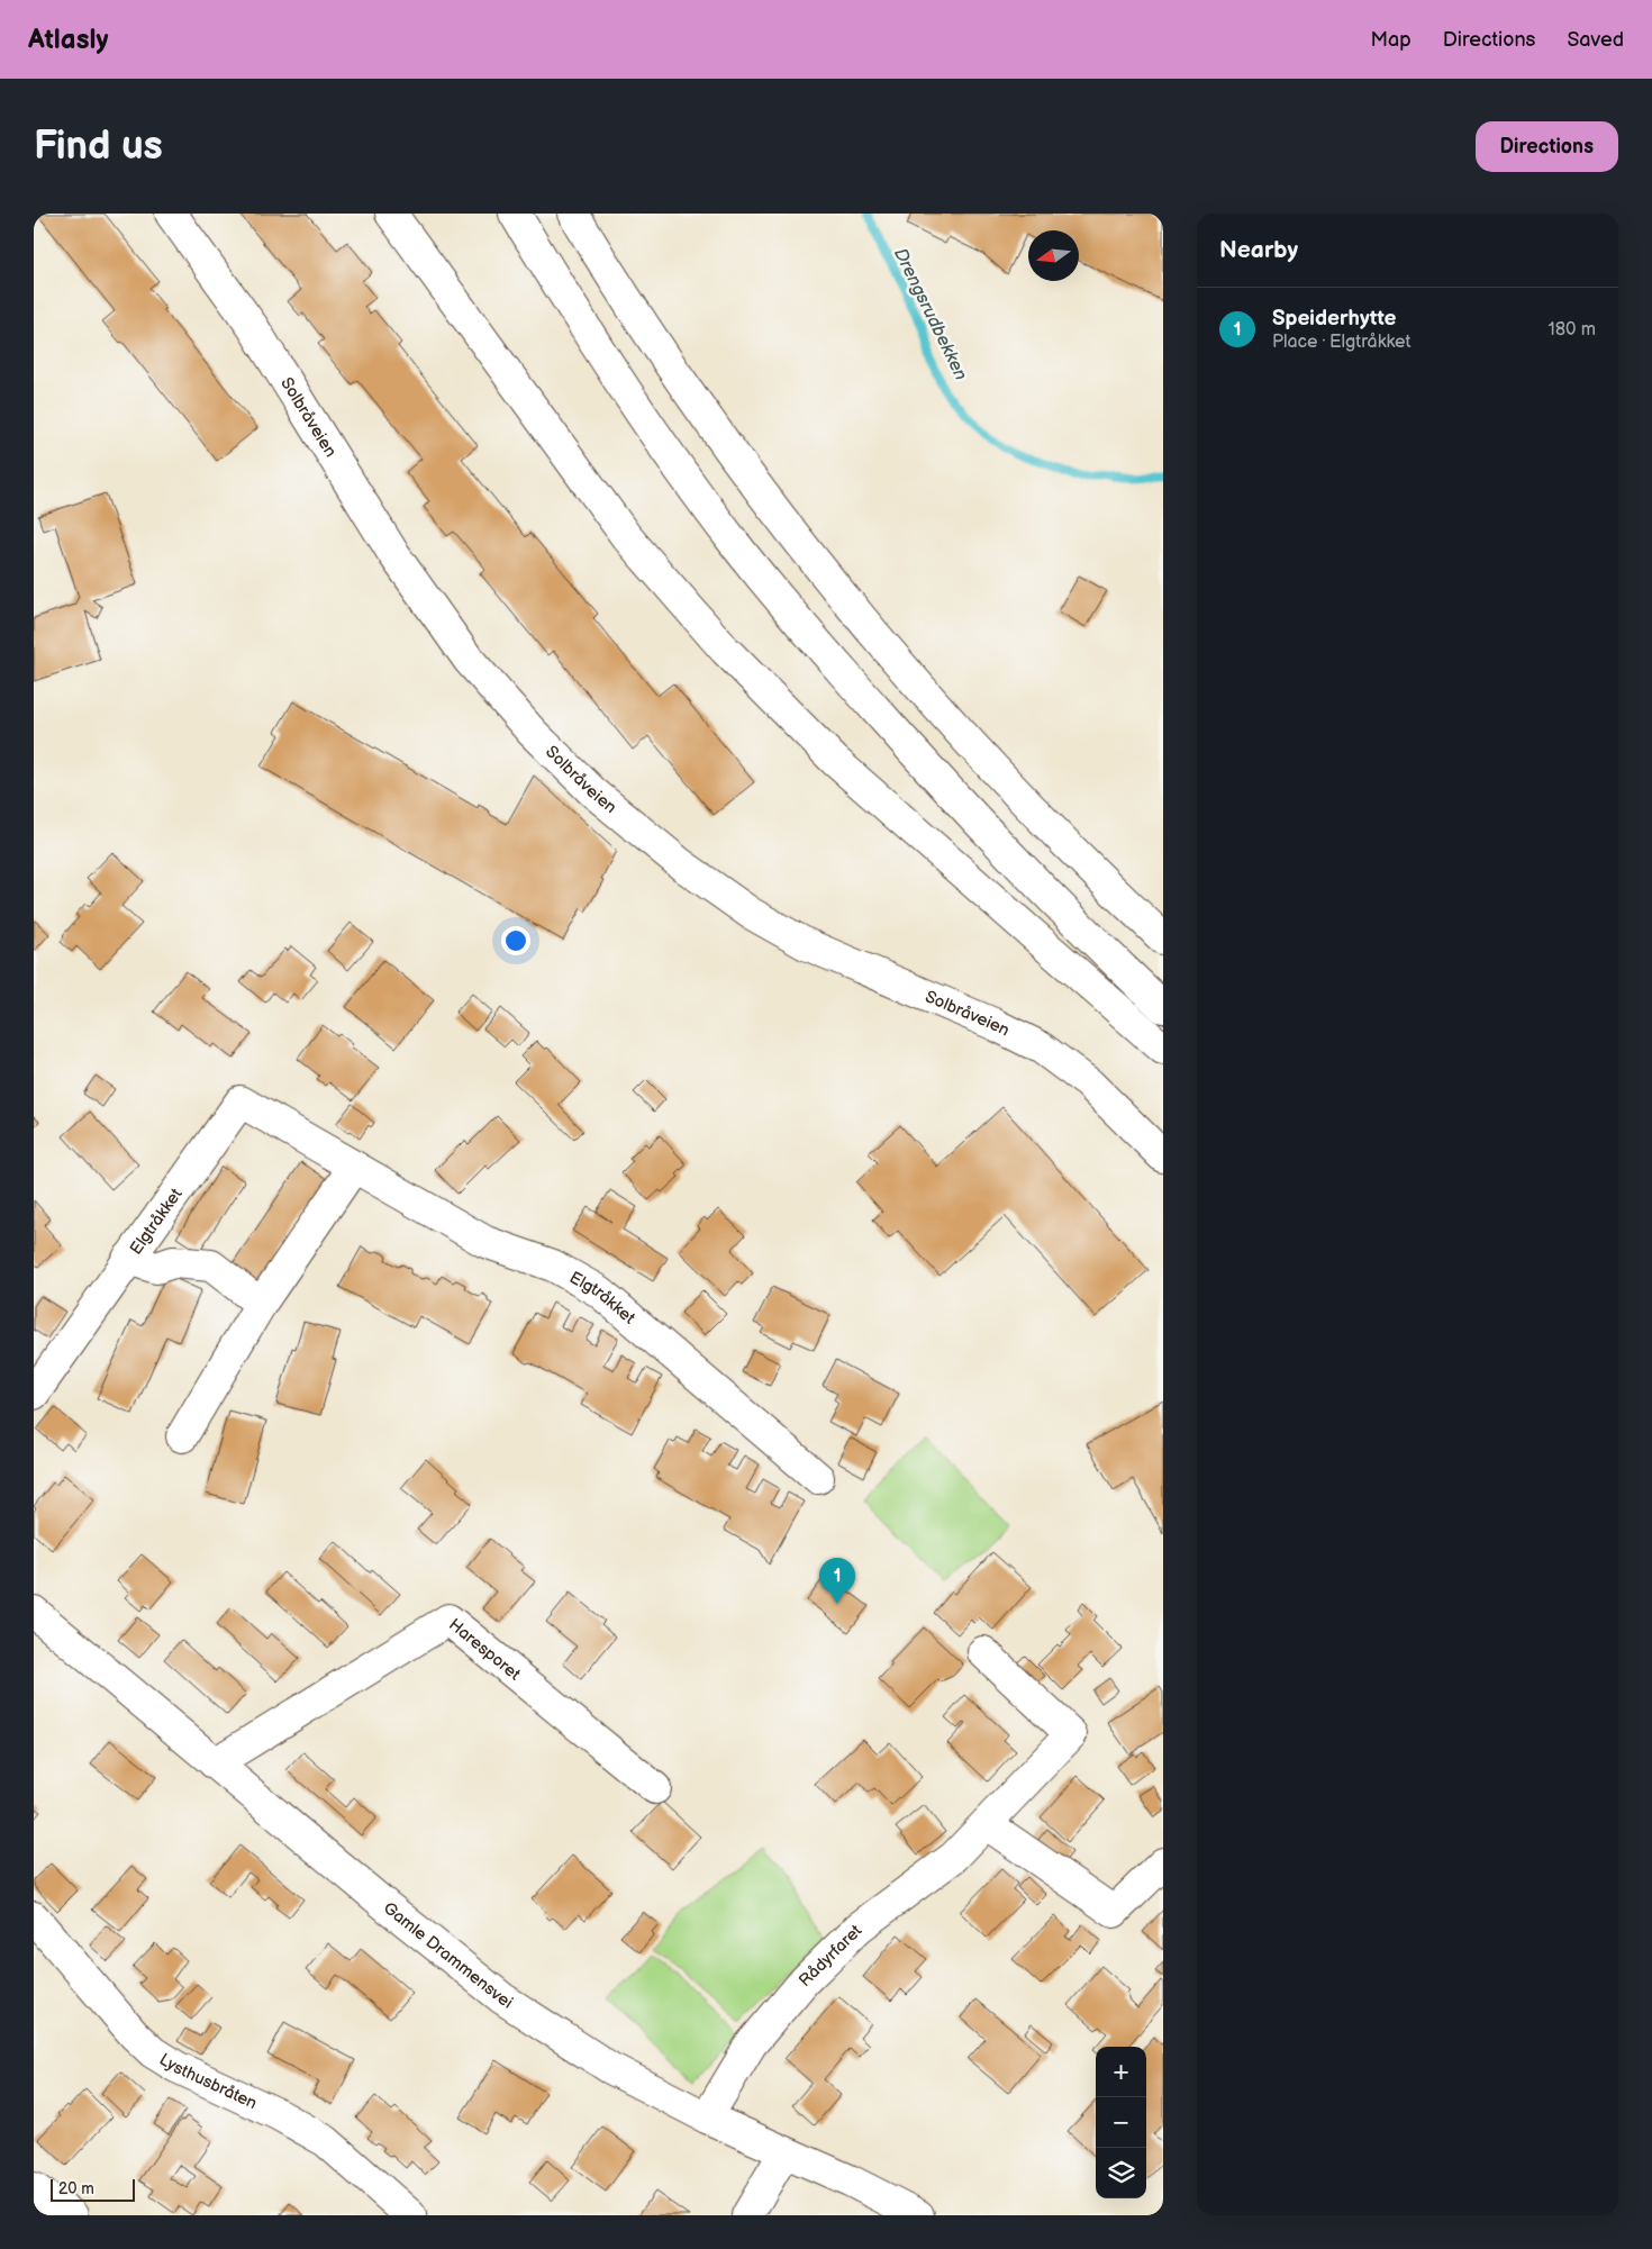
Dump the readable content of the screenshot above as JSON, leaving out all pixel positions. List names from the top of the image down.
{
  "streets": {
    "main road": [
      "Solbråveien",
      "Elgtråkket",
      "Haresporet",
      "Gamle Drammensvei",
      "Rådyrfaret",
      "Lysthusbråten"
    ]
  },
  "crossings": [
    ["Haresporet", "Gamle Drammensvei"],
    ["Gamle Drammensvei", "Rådyrfaret"]
  ],
  "water": ["Drengsrudbekken"],
  "scale_bar": "20 m",
  "north": "left",
  "page": {
    "header": "Atlasly",
    "nav": ["Map", "Directions", "Saved"],
    "buttons": "Directions",
    "title": "Find us",
    "heading": "Nearby",
    "list": [
      {
        "mark": "1",
        "name": "Speiderhytte",
        "note": "Place · Elgtråkket",
        "value": "180 m"
      }
    ],
    "pins": "1",
    "map_buttons": ["+", "−"],
    "scale": "20 m"
  }
}
